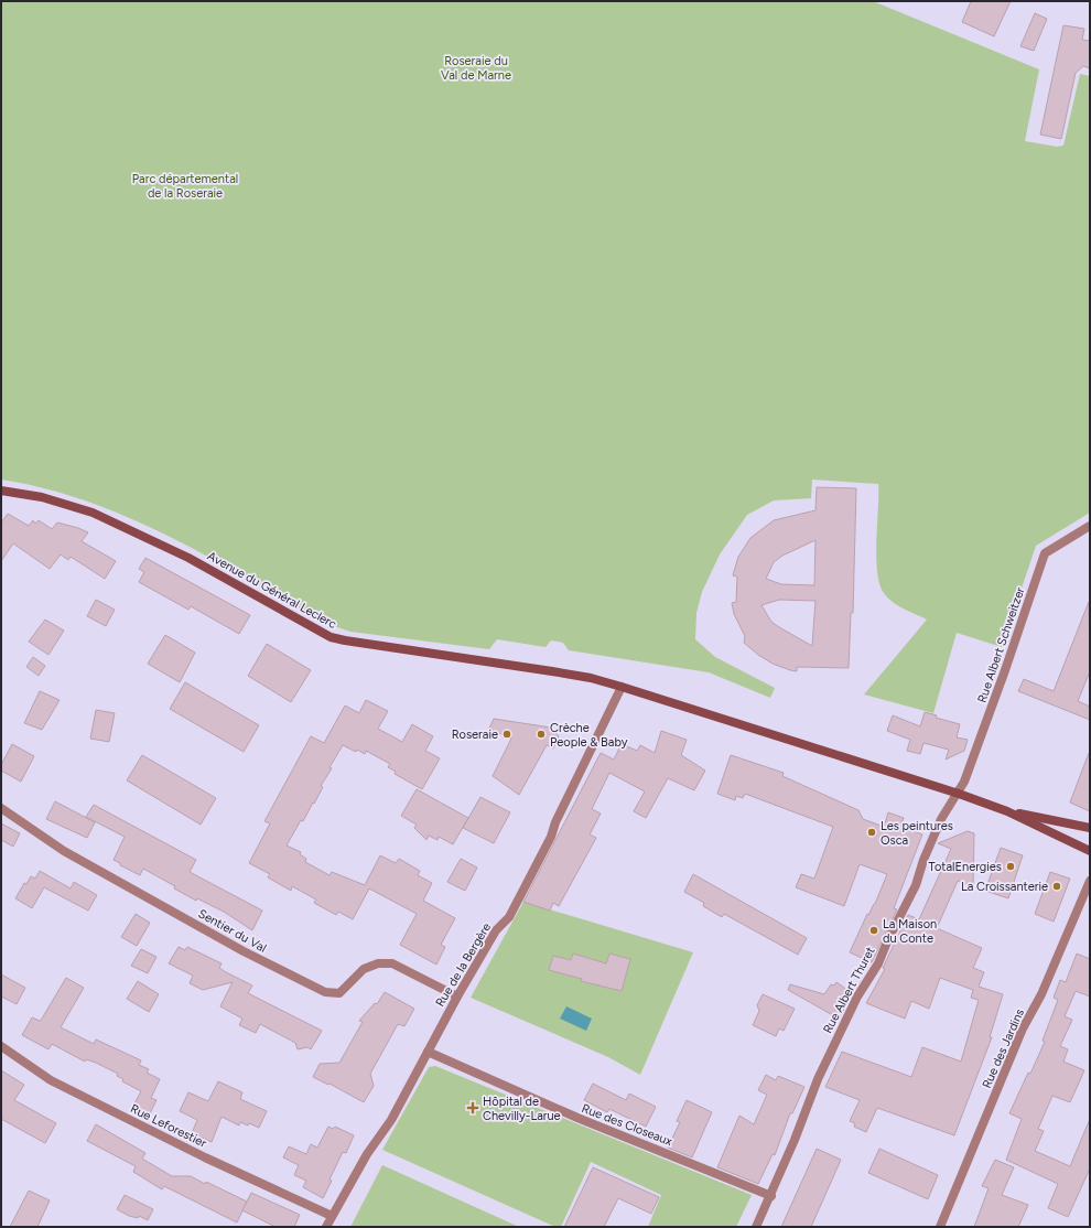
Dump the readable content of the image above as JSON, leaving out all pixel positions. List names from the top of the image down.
{
  "streets": {
    "main road": ["Avenue du Général Leclerc"],
    "street": [
      "Rue Albert Schweitzer",
      "Sentier du Val",
      "Rue de la Bergère",
      "Rue Albert Thuret",
      "Rue des Jardins",
      "Rue des Closeaux",
      "Rue Leforestier"
    ]
  },
  "crossings": [
    ["Avenue du Général Leclerc", "Rue Albert Schweitzer"],
    ["Avenue du Général Leclerc", "Rue de la Bergère"],
    ["Avenue du Général Leclerc", "Rue Albert Thuret"],
    ["Rue Albert Schweitzer", "Rue Albert Thuret"],
    ["Sentier du Val", "Rue de la Bergère"],
    ["Rue de la Bergère", "Rue des Closeaux"],
    ["Rue de la Bergère", "Rue Leforestier"],
    ["Rue Albert Thuret", "Rue des Closeaux"]
  ],
  "parks": ["Roseraie du Val de Marne", "Parc départemental de la Roseraie"],
  "places": {
    "other": [
      "Roseraie",
      "Crèche People & Baby",
      "Les peintures Osca",
      "TotalEnergies",
      "La Croissanterie",
      "La Maison du Conte"
    ],
    "health": ["Hôpital de Chevilly-Larue"]
  }
}
